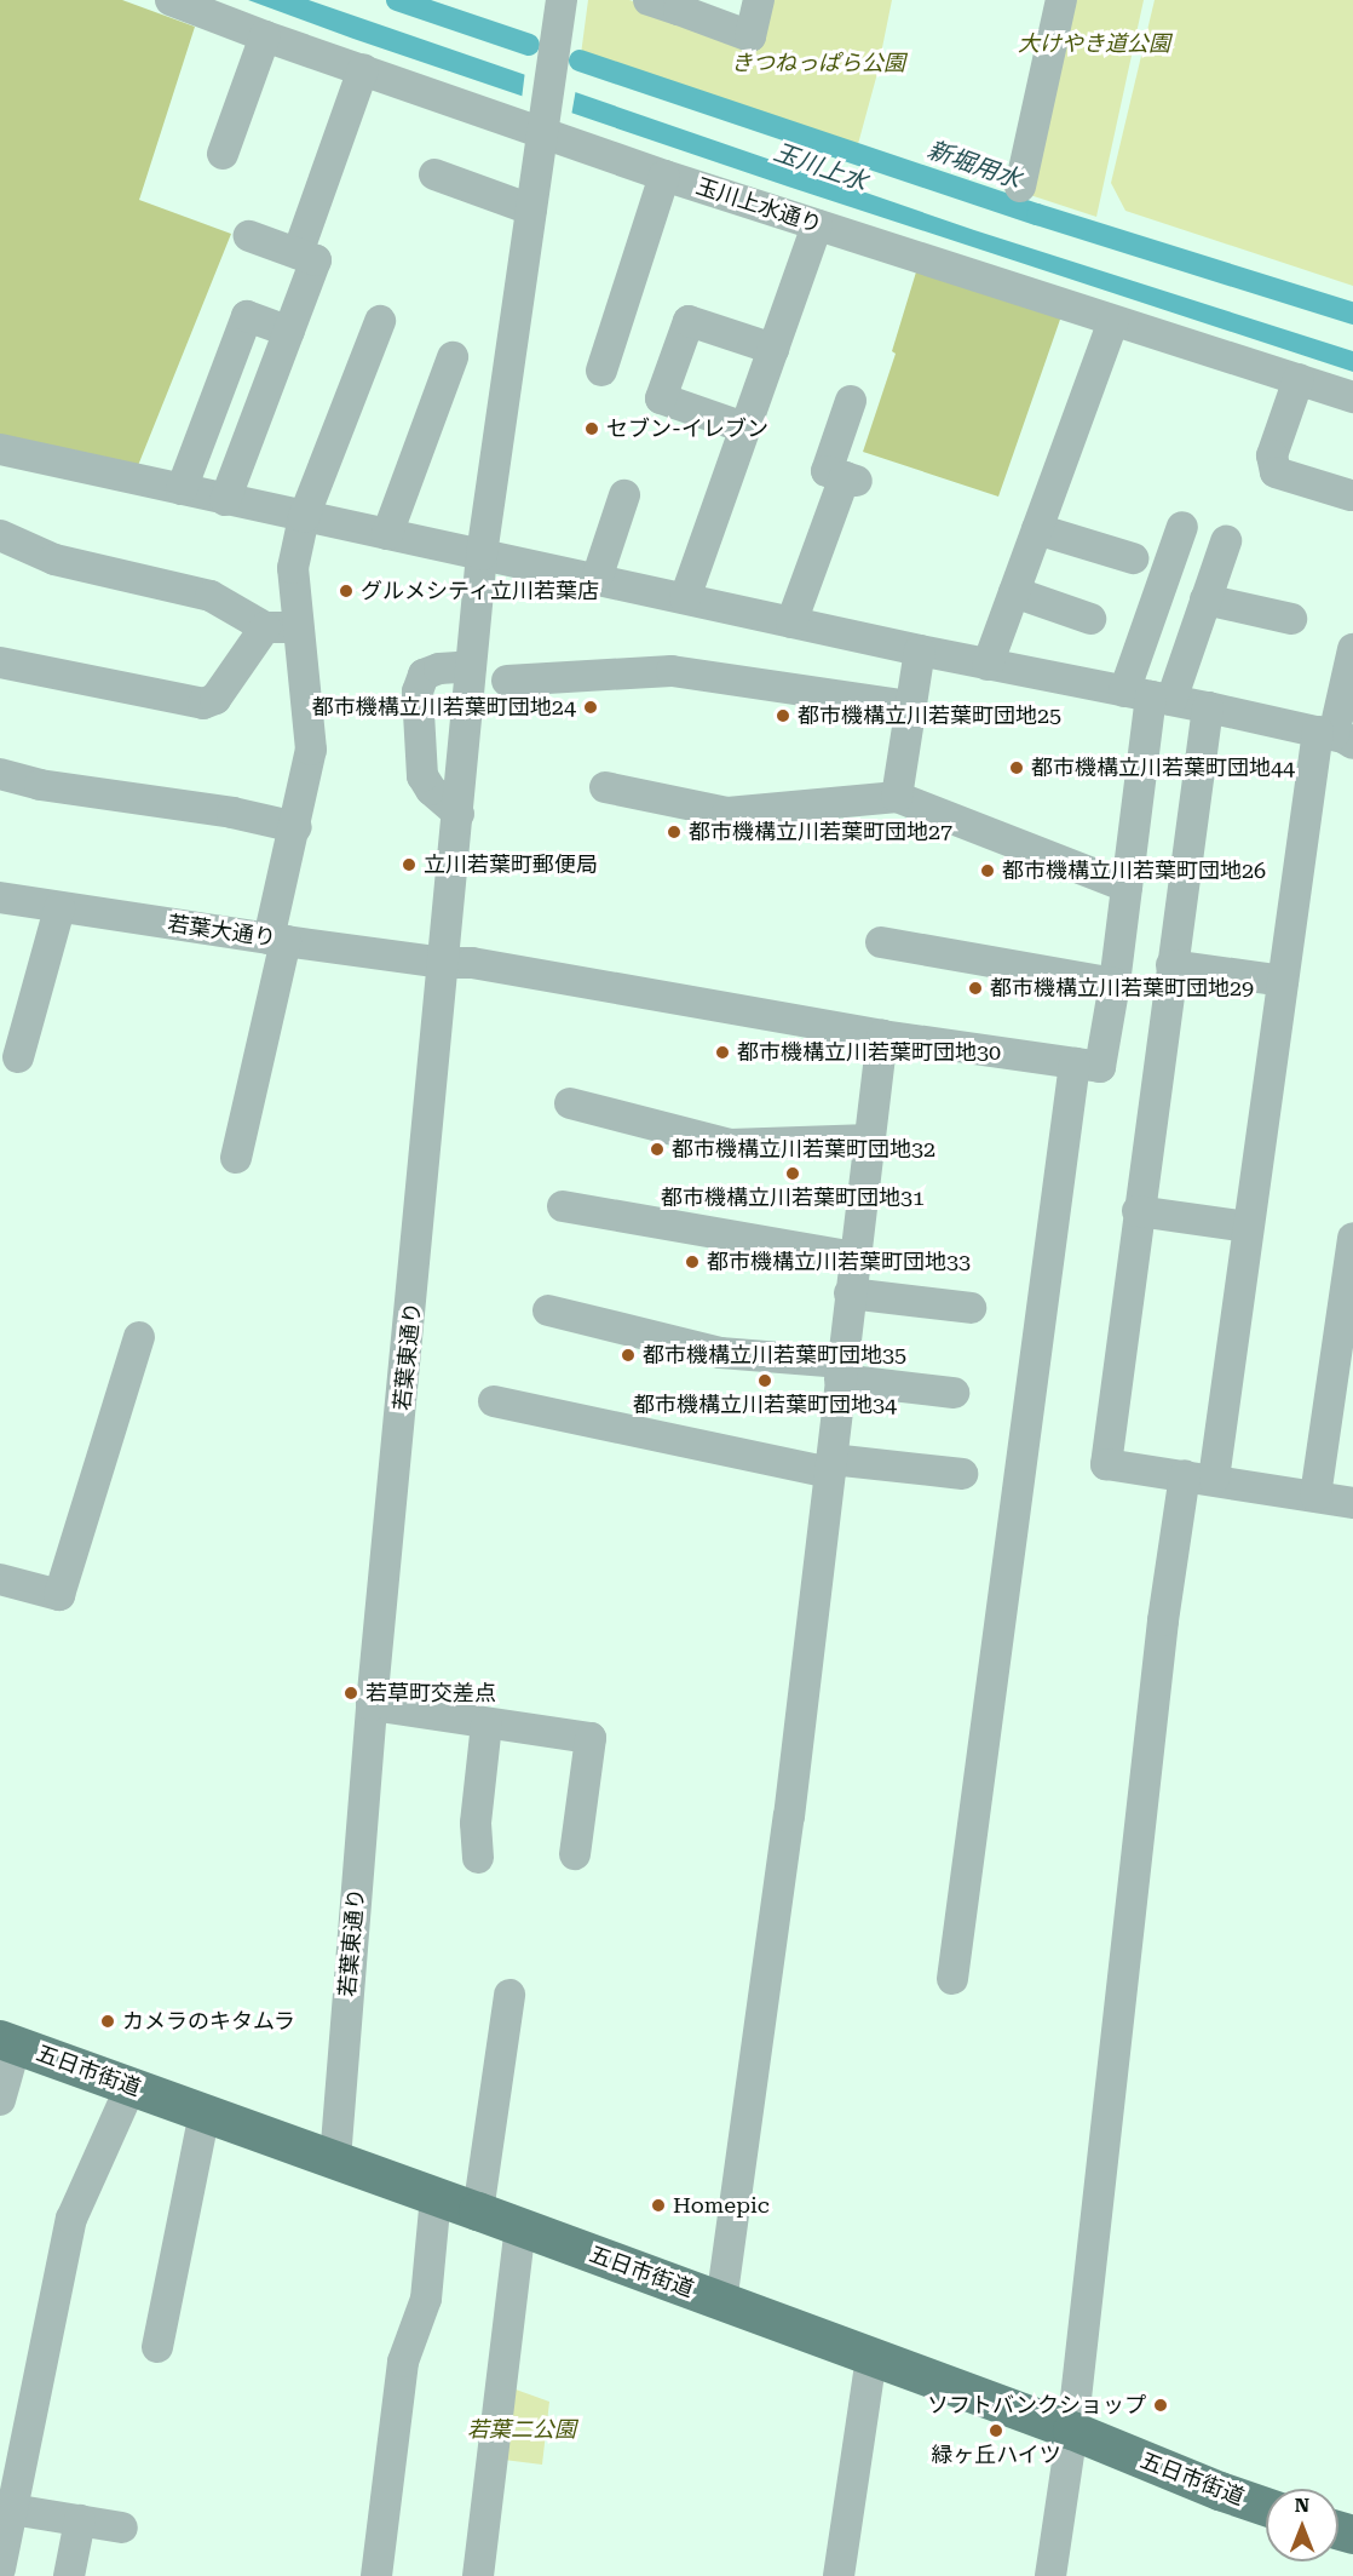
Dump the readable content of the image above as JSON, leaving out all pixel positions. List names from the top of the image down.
{
  "streets": {
    "main road": ["五日市街道"],
    "street": ["玉川上水通り", "若葉大通り", "若葉東通り"]
  },
  "crossings": [
    ["玉川上水通り", "若葉東通り"],
    ["若葉大通り", "若葉東通り"],
    ["若葉東通り", "五日市街道"]
  ],
  "water": ["新堀用水", "玉川上水"],
  "parks": ["大けやき道公園", "きつねっぱら公園", "若葉二公園"],
  "places": [
    "セブン-イレブン",
    "グルメシティ立川若葉店",
    "都市機構立川若葉町団地24",
    "都市機構立川若葉町団地25",
    "都市機構立川若葉町団地44",
    "都市機構立川若葉町団地27",
    "立川若葉町郵便局",
    "都市機構立川若葉町団地26",
    "都市機構立川若葉町団地29",
    "都市機構立川若葉町団地30",
    "都市機構立川若葉町団地32",
    "都市機構立川若葉町団地31",
    "都市機構立川若葉町団地33",
    "都市機構立川若葉町団地35",
    "都市機構立川若葉町団地34",
    "若草町交差点",
    "カメラのキタムラ",
    "Homepic",
    "ソフトバンクショップ",
    "緑ヶ丘ハイツ"
  ],
  "north": "top"
}
